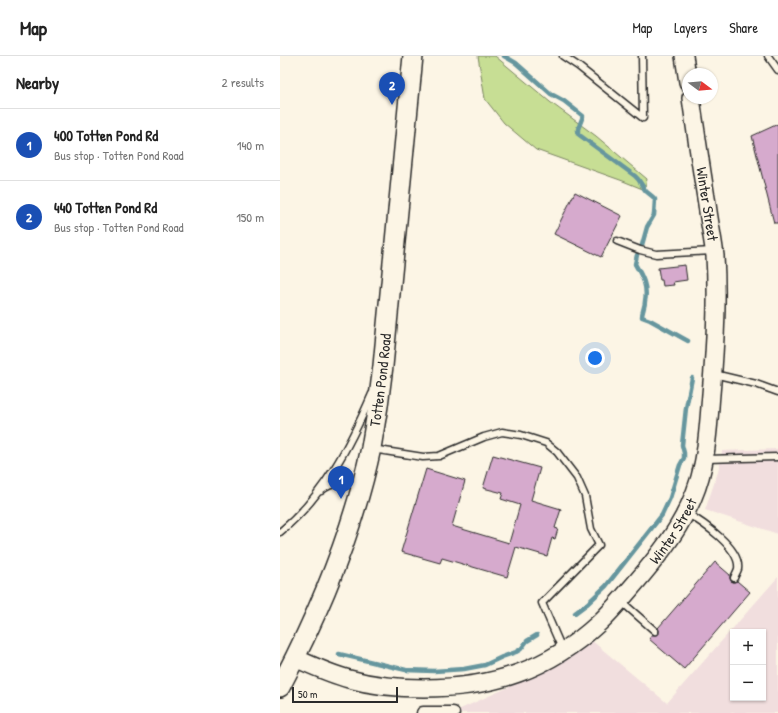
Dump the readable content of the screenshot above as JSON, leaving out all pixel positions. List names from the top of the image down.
{
  "streets": {
    "main road": ["Totten Pond Road"],
    "street": ["Winter Street"]
  },
  "crossings": [
    ["Winter Street", "Totten Pond Road"]
  ],
  "scale_bar": "50 m",
  "north": "right",
  "page": {
    "header": "Map",
    "nav": ["Map", "Layers", "Share"],
    "heading": ["Nearby", "2 results"],
    "pins": ["2", "1"],
    "list": [
      {
        "mark": "1",
        "name": "400 Totten Pond Rd",
        "note": "Bus stop · Totten Pond Road",
        "value": "140 m"
      },
      {
        "mark": "2",
        "name": "440 Totten Pond Rd",
        "note": "Bus stop · Totten Pond Road",
        "value": "150 m"
      }
    ],
    "map_buttons": ["+", "−"],
    "scale": "50 m"
  }
}
